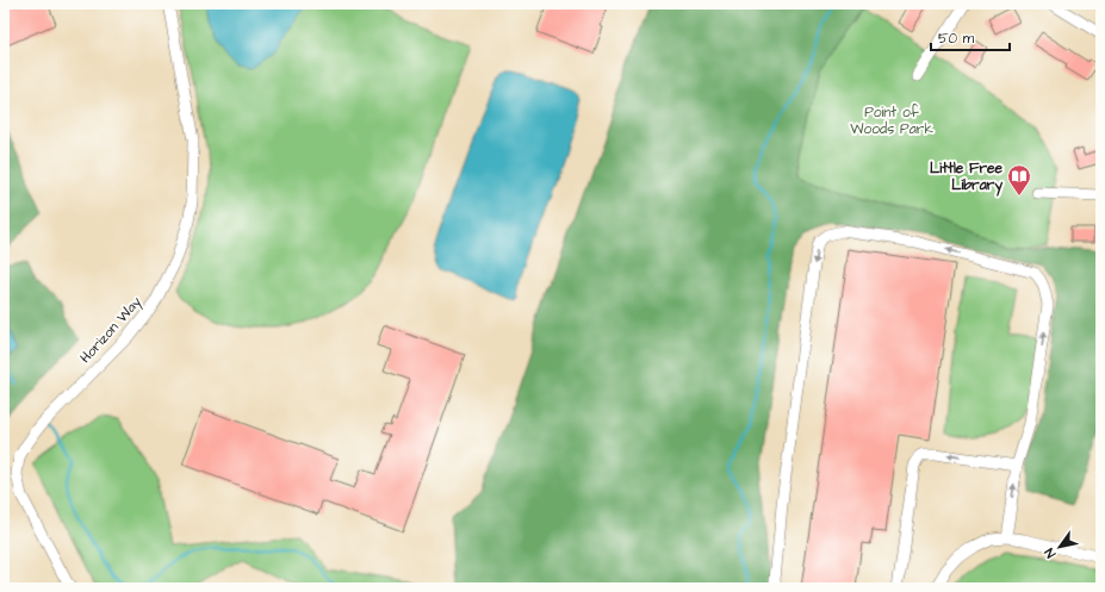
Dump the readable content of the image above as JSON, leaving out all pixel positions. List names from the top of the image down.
{
  "streets": {
    "street": ["Horizon Way"]
  },
  "parks": ["Point of Woods Park"],
  "places": {
    "library": ["Little Free Library"]
  },
  "scale_bar": "50 m",
  "north": "bottom left"
}
